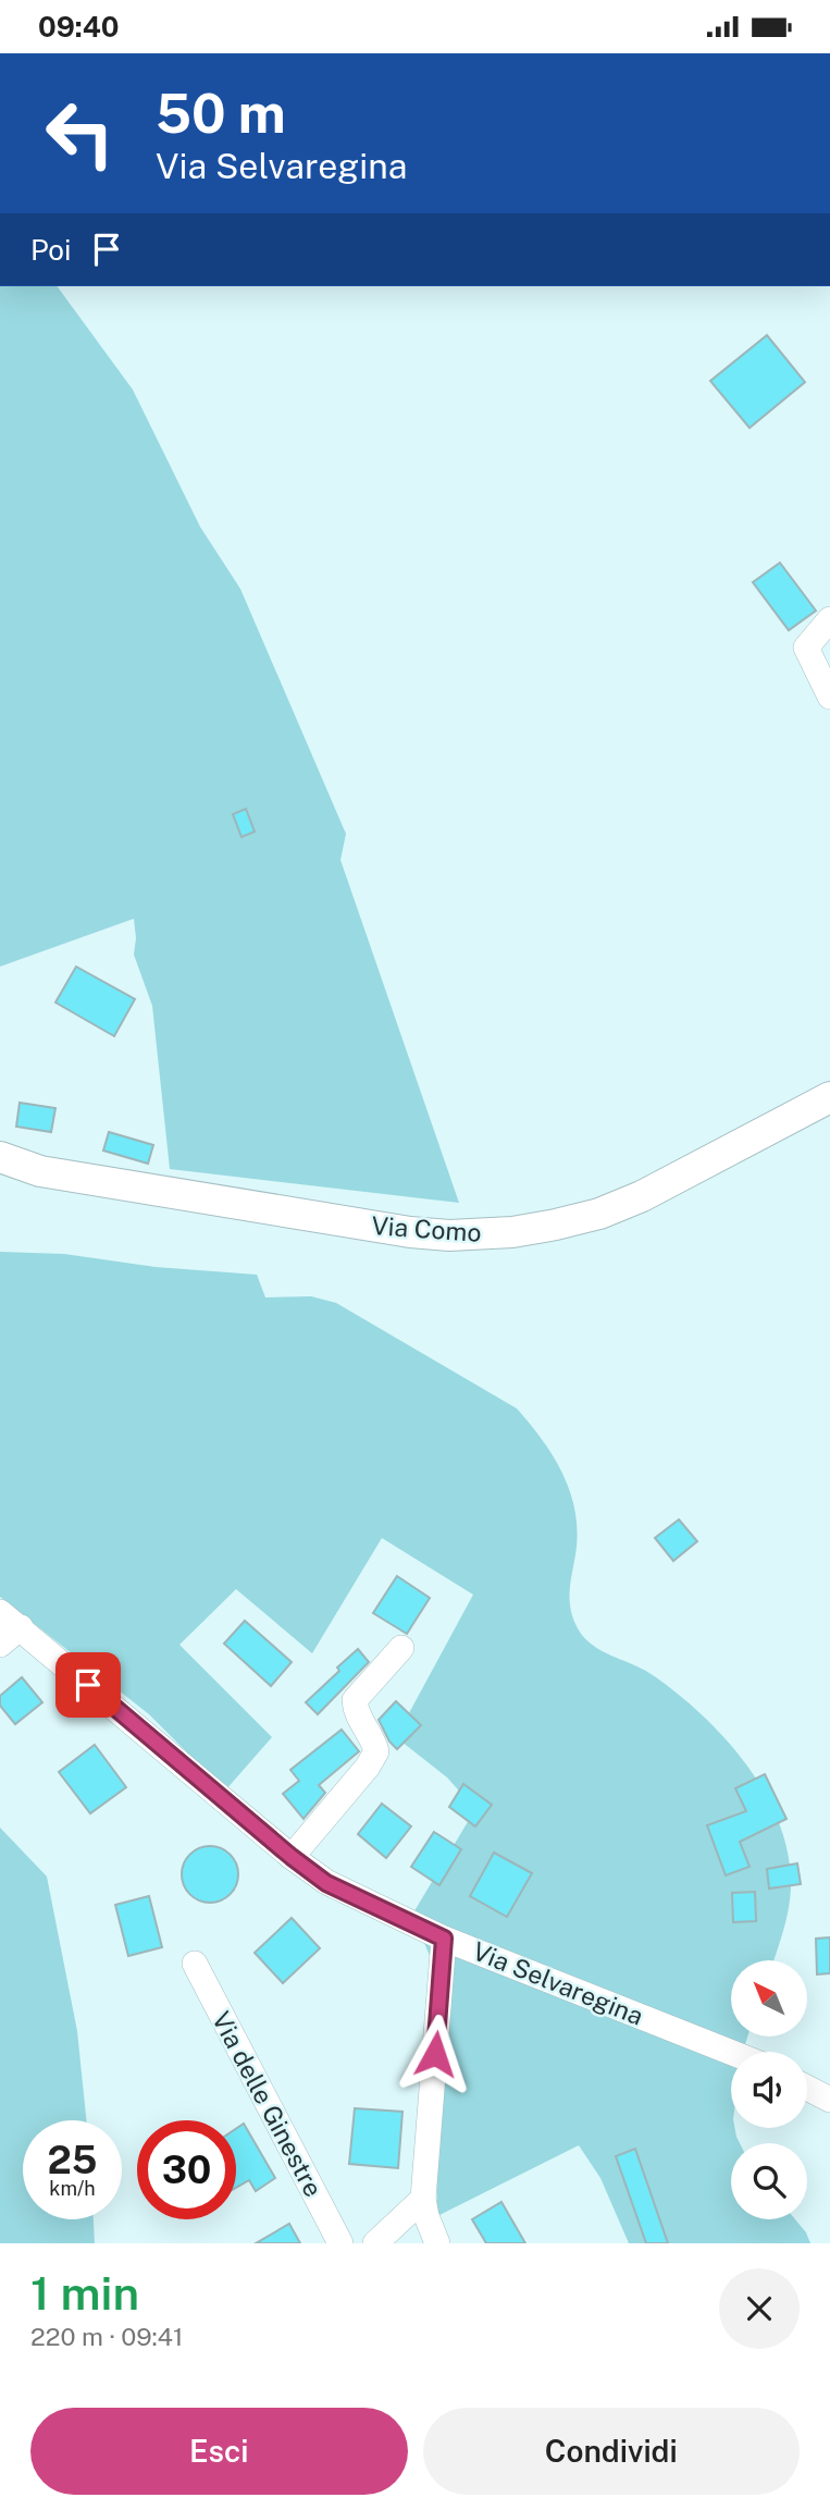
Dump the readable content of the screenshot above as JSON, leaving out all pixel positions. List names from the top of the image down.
{
  "streets": {
    "main road": ["Via Como"],
    "street": ["Via Selvaregina", "Via delle Ginestre"]
  },
  "north": "top left",
  "page": {
    "status": "09:40",
    "turn": ["50 m", "Via Selvaregina"],
    "then": "Poi",
    "speed": "25 km/h",
    "limit": "30",
    "heading": ["1 min", "220 m · 09:41"],
    "buttons": ["Esci", "Condividi"]
  }
}
